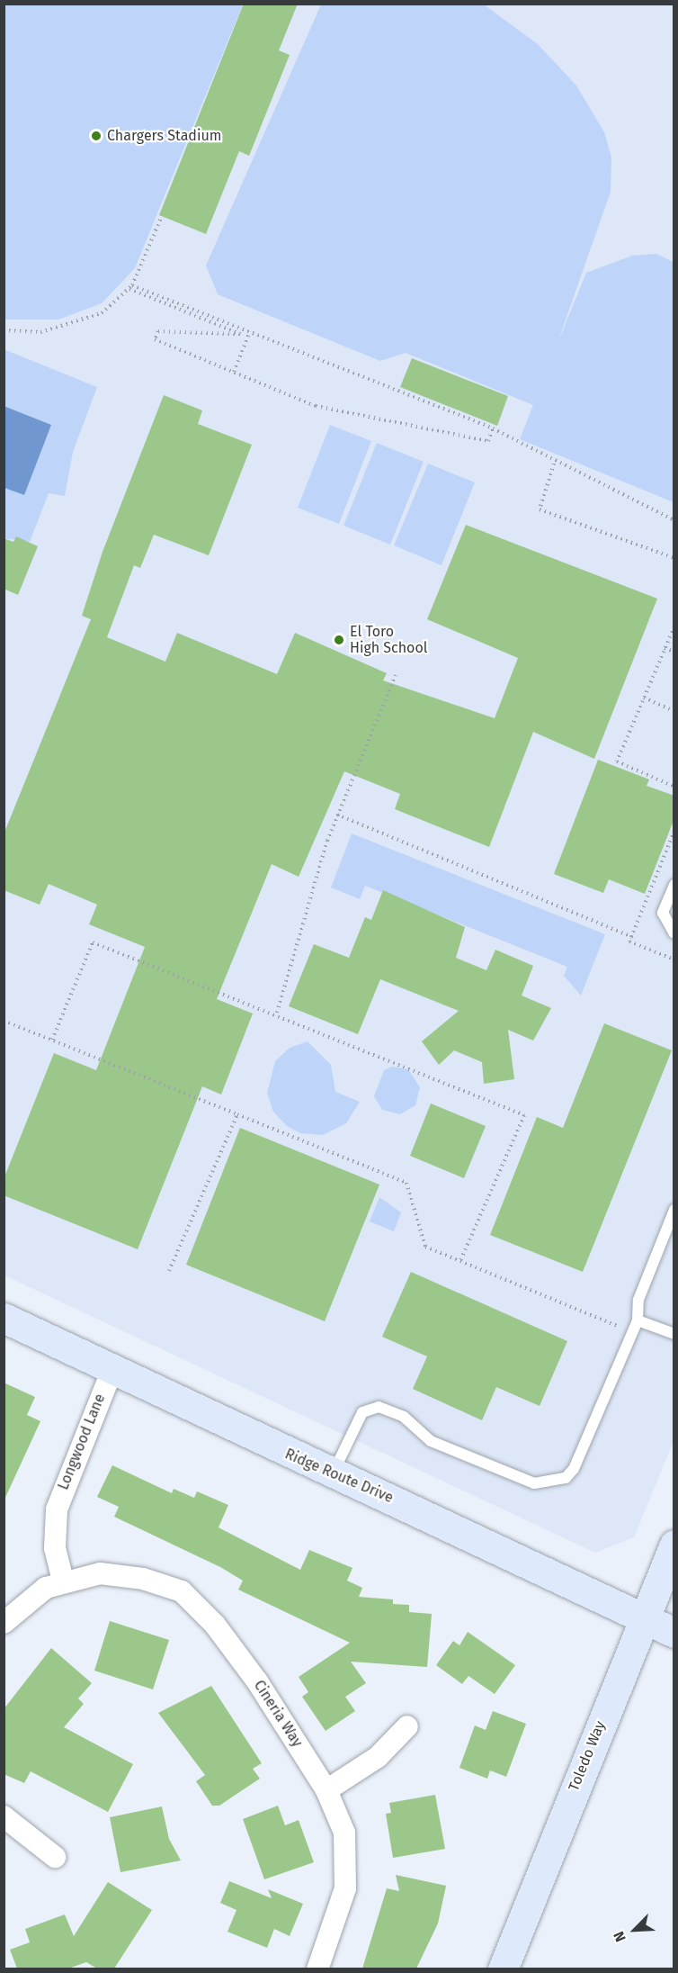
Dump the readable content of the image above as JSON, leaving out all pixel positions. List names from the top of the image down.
{
  "streets": {
    "main road": ["Ridge Route Drive", "Toledo Way"],
    "street": ["Longwood Lane", "Cineria Way"]
  },
  "crossings": [
    ["Longwood Lane", "Ridge Route Drive"],
    ["Longwood Lane", "Cineria Way"],
    ["Ridge Route Drive", "Toledo Way"]
  ],
  "places": ["Chargers Stadium", "El Toro High School"],
  "north": "bottom left"
}
